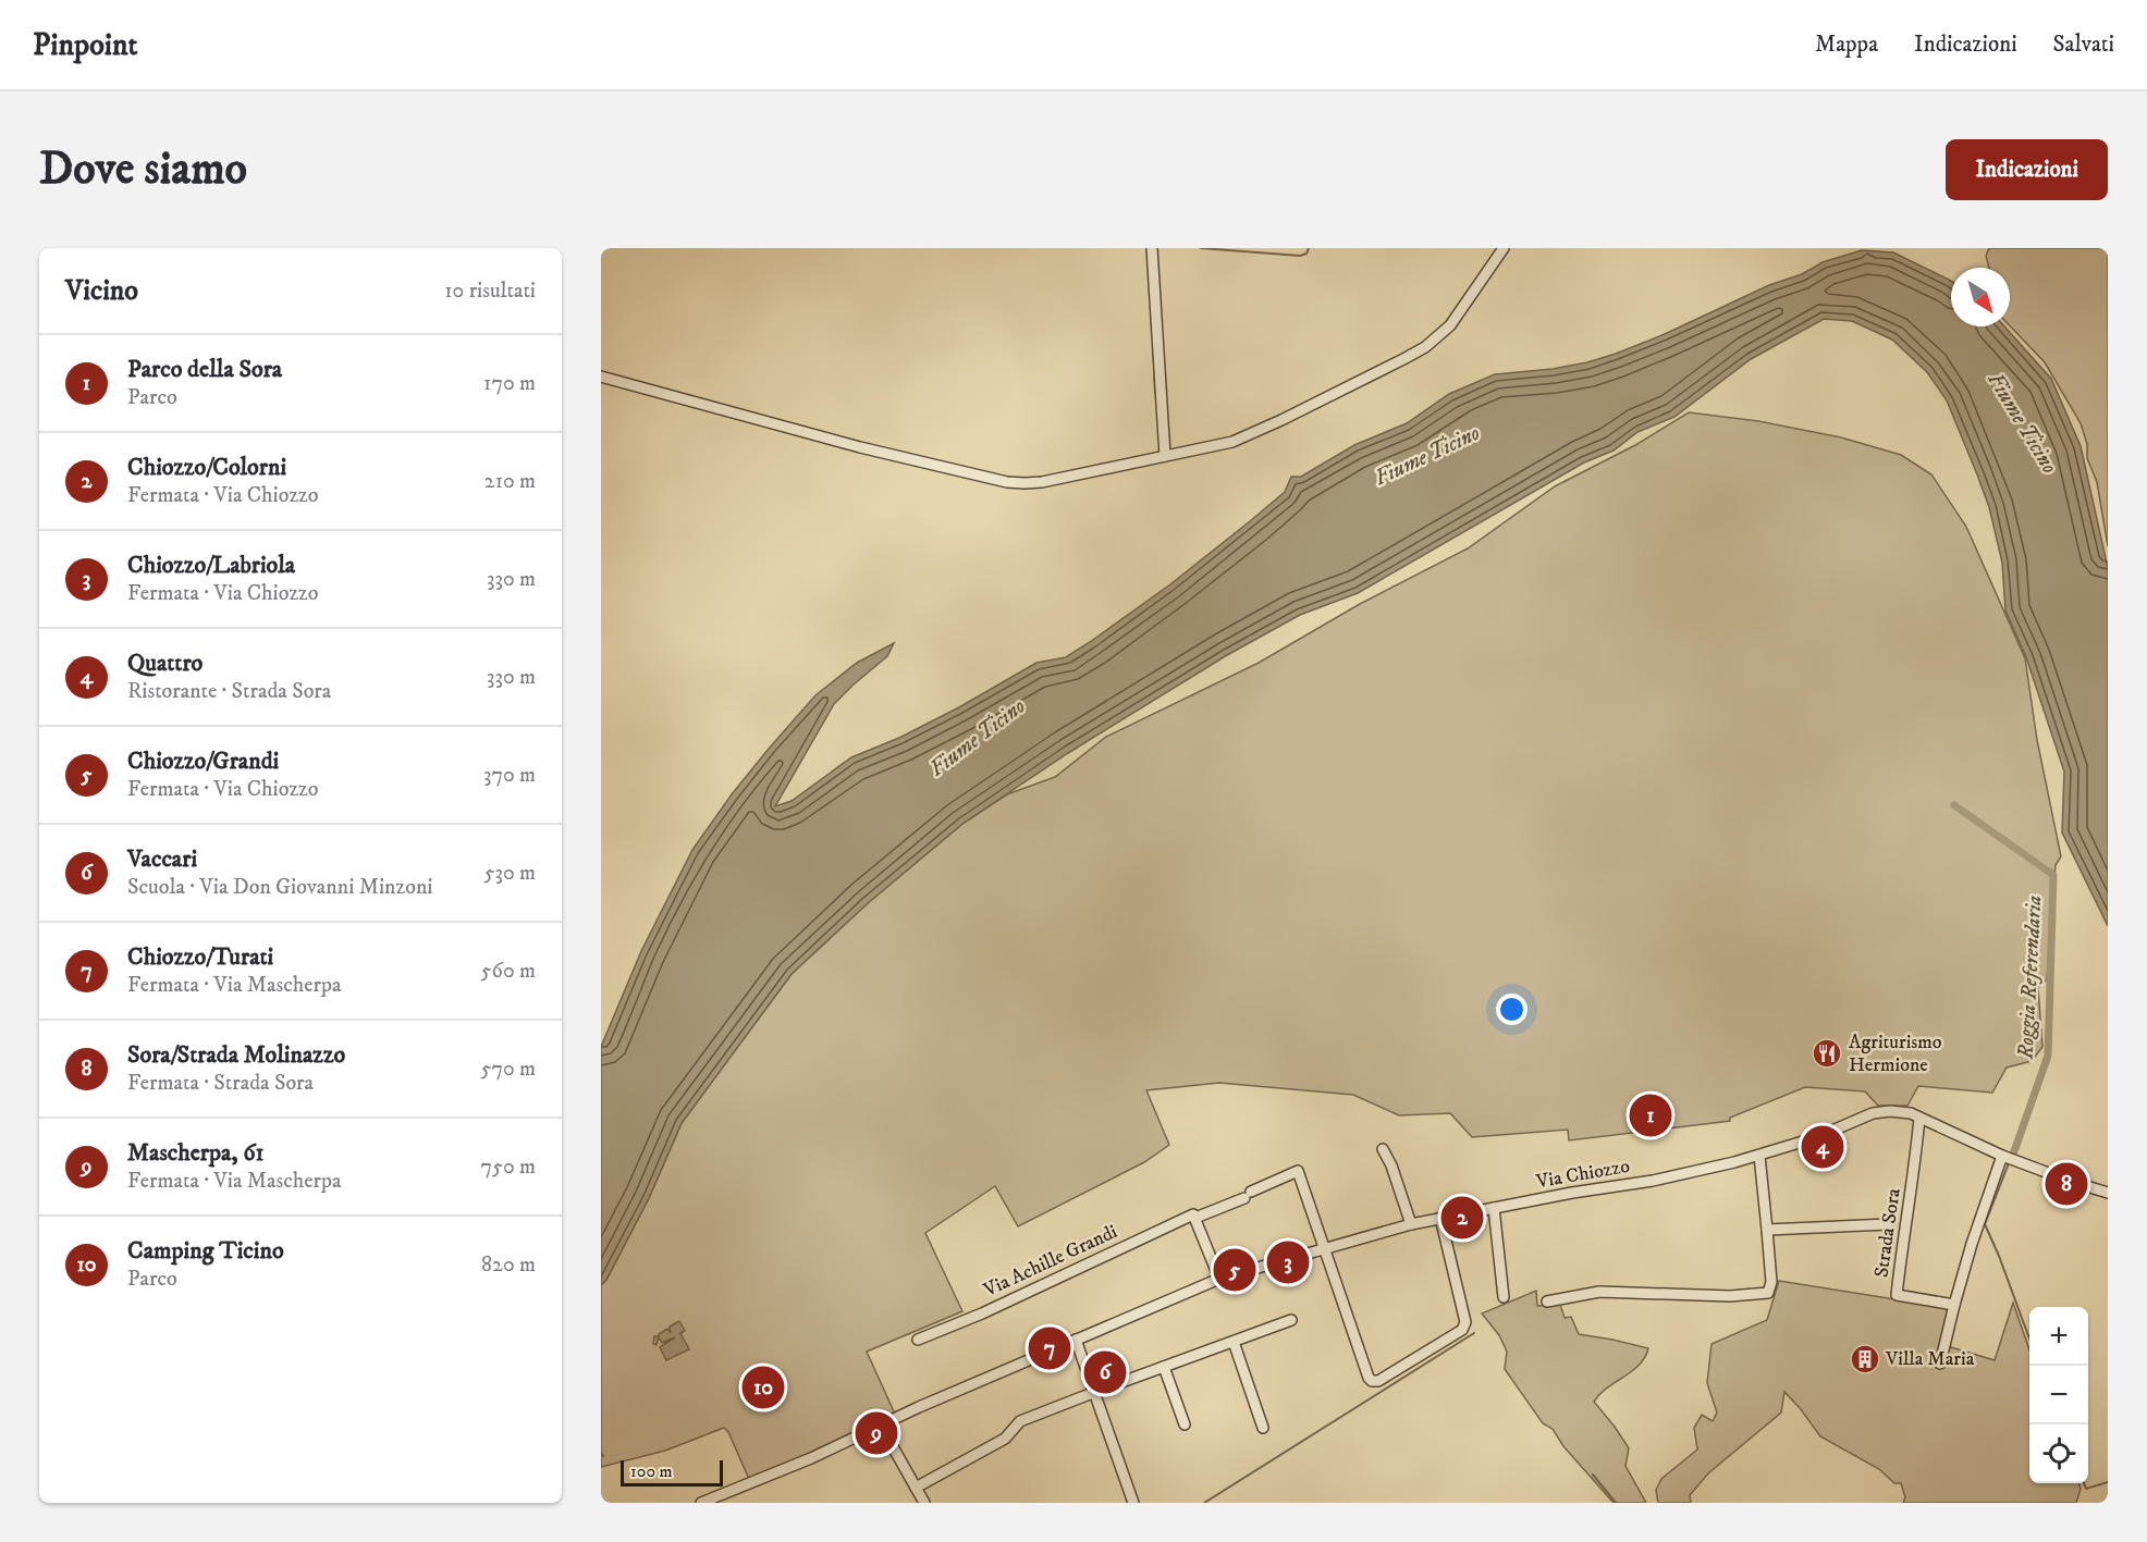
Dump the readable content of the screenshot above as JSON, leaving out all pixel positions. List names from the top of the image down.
{
  "streets": {
    "street": ["Via Chiozzo", "Strada Sora", "Via Achille Grandi"]
  },
  "crossings": [
    ["Via Chiozzo", "Via Achille Grandi"]
  ],
  "water": ["Fiume Ticino", "Roggia Referendaria"],
  "places": {
    "restaurant": ["Agriturismo Hermione"],
    "building": ["Villa Maria"]
  },
  "scale_bar": "100 m",
  "north": "bottom right",
  "page": {
    "header": "Pinpoint",
    "nav": ["Mappa", "Indicazioni", "Salvati"],
    "buttons": "Indicazioni",
    "title": "Dove siamo",
    "heading": ["Vicino", "10 risultati"],
    "list": [
      {
        "mark": "1",
        "name": "Parco della Sora",
        "note": "Parco",
        "value": "170 m"
      },
      {
        "mark": "2",
        "name": "Chiozzo/Colorni",
        "note": "Fermata · Via Chiozzo",
        "value": "210 m"
      },
      {
        "mark": "3",
        "name": "Chiozzo/Labriola",
        "note": "Fermata · Via Chiozzo",
        "value": "330 m"
      },
      {
        "mark": "4",
        "name": "Quattro",
        "note": "Ristorante · Strada Sora",
        "value": "330 m"
      },
      {
        "mark": "5",
        "name": "Chiozzo/Grandi",
        "note": "Fermata · Via Chiozzo",
        "value": "370 m"
      },
      {
        "mark": "6",
        "name": "Vaccari",
        "note": "Scuola · Via Don Giovanni Minzoni",
        "value": "530 m"
      },
      {
        "mark": "7",
        "name": "Chiozzo/Turati",
        "note": "Fermata · Via Mascherpa",
        "value": "560 m"
      },
      {
        "mark": "8",
        "name": "Sora/Strada Molinazzo",
        "note": "Fermata · Strada Sora",
        "value": "570 m"
      },
      {
        "mark": "9",
        "name": "Mascherpa, 61",
        "note": "Fermata · Via Mascherpa",
        "value": "750 m"
      },
      {
        "mark": "10",
        "name": "Camping Ticino",
        "note": "Parco",
        "value": "820 m"
      }
    ],
    "pins": [
      "1",
      "4",
      "8",
      "2",
      "3",
      "5",
      "7",
      "6",
      "10",
      "9"
    ],
    "map_buttons": ["+", "−"],
    "scale": "100 m"
  }
}
